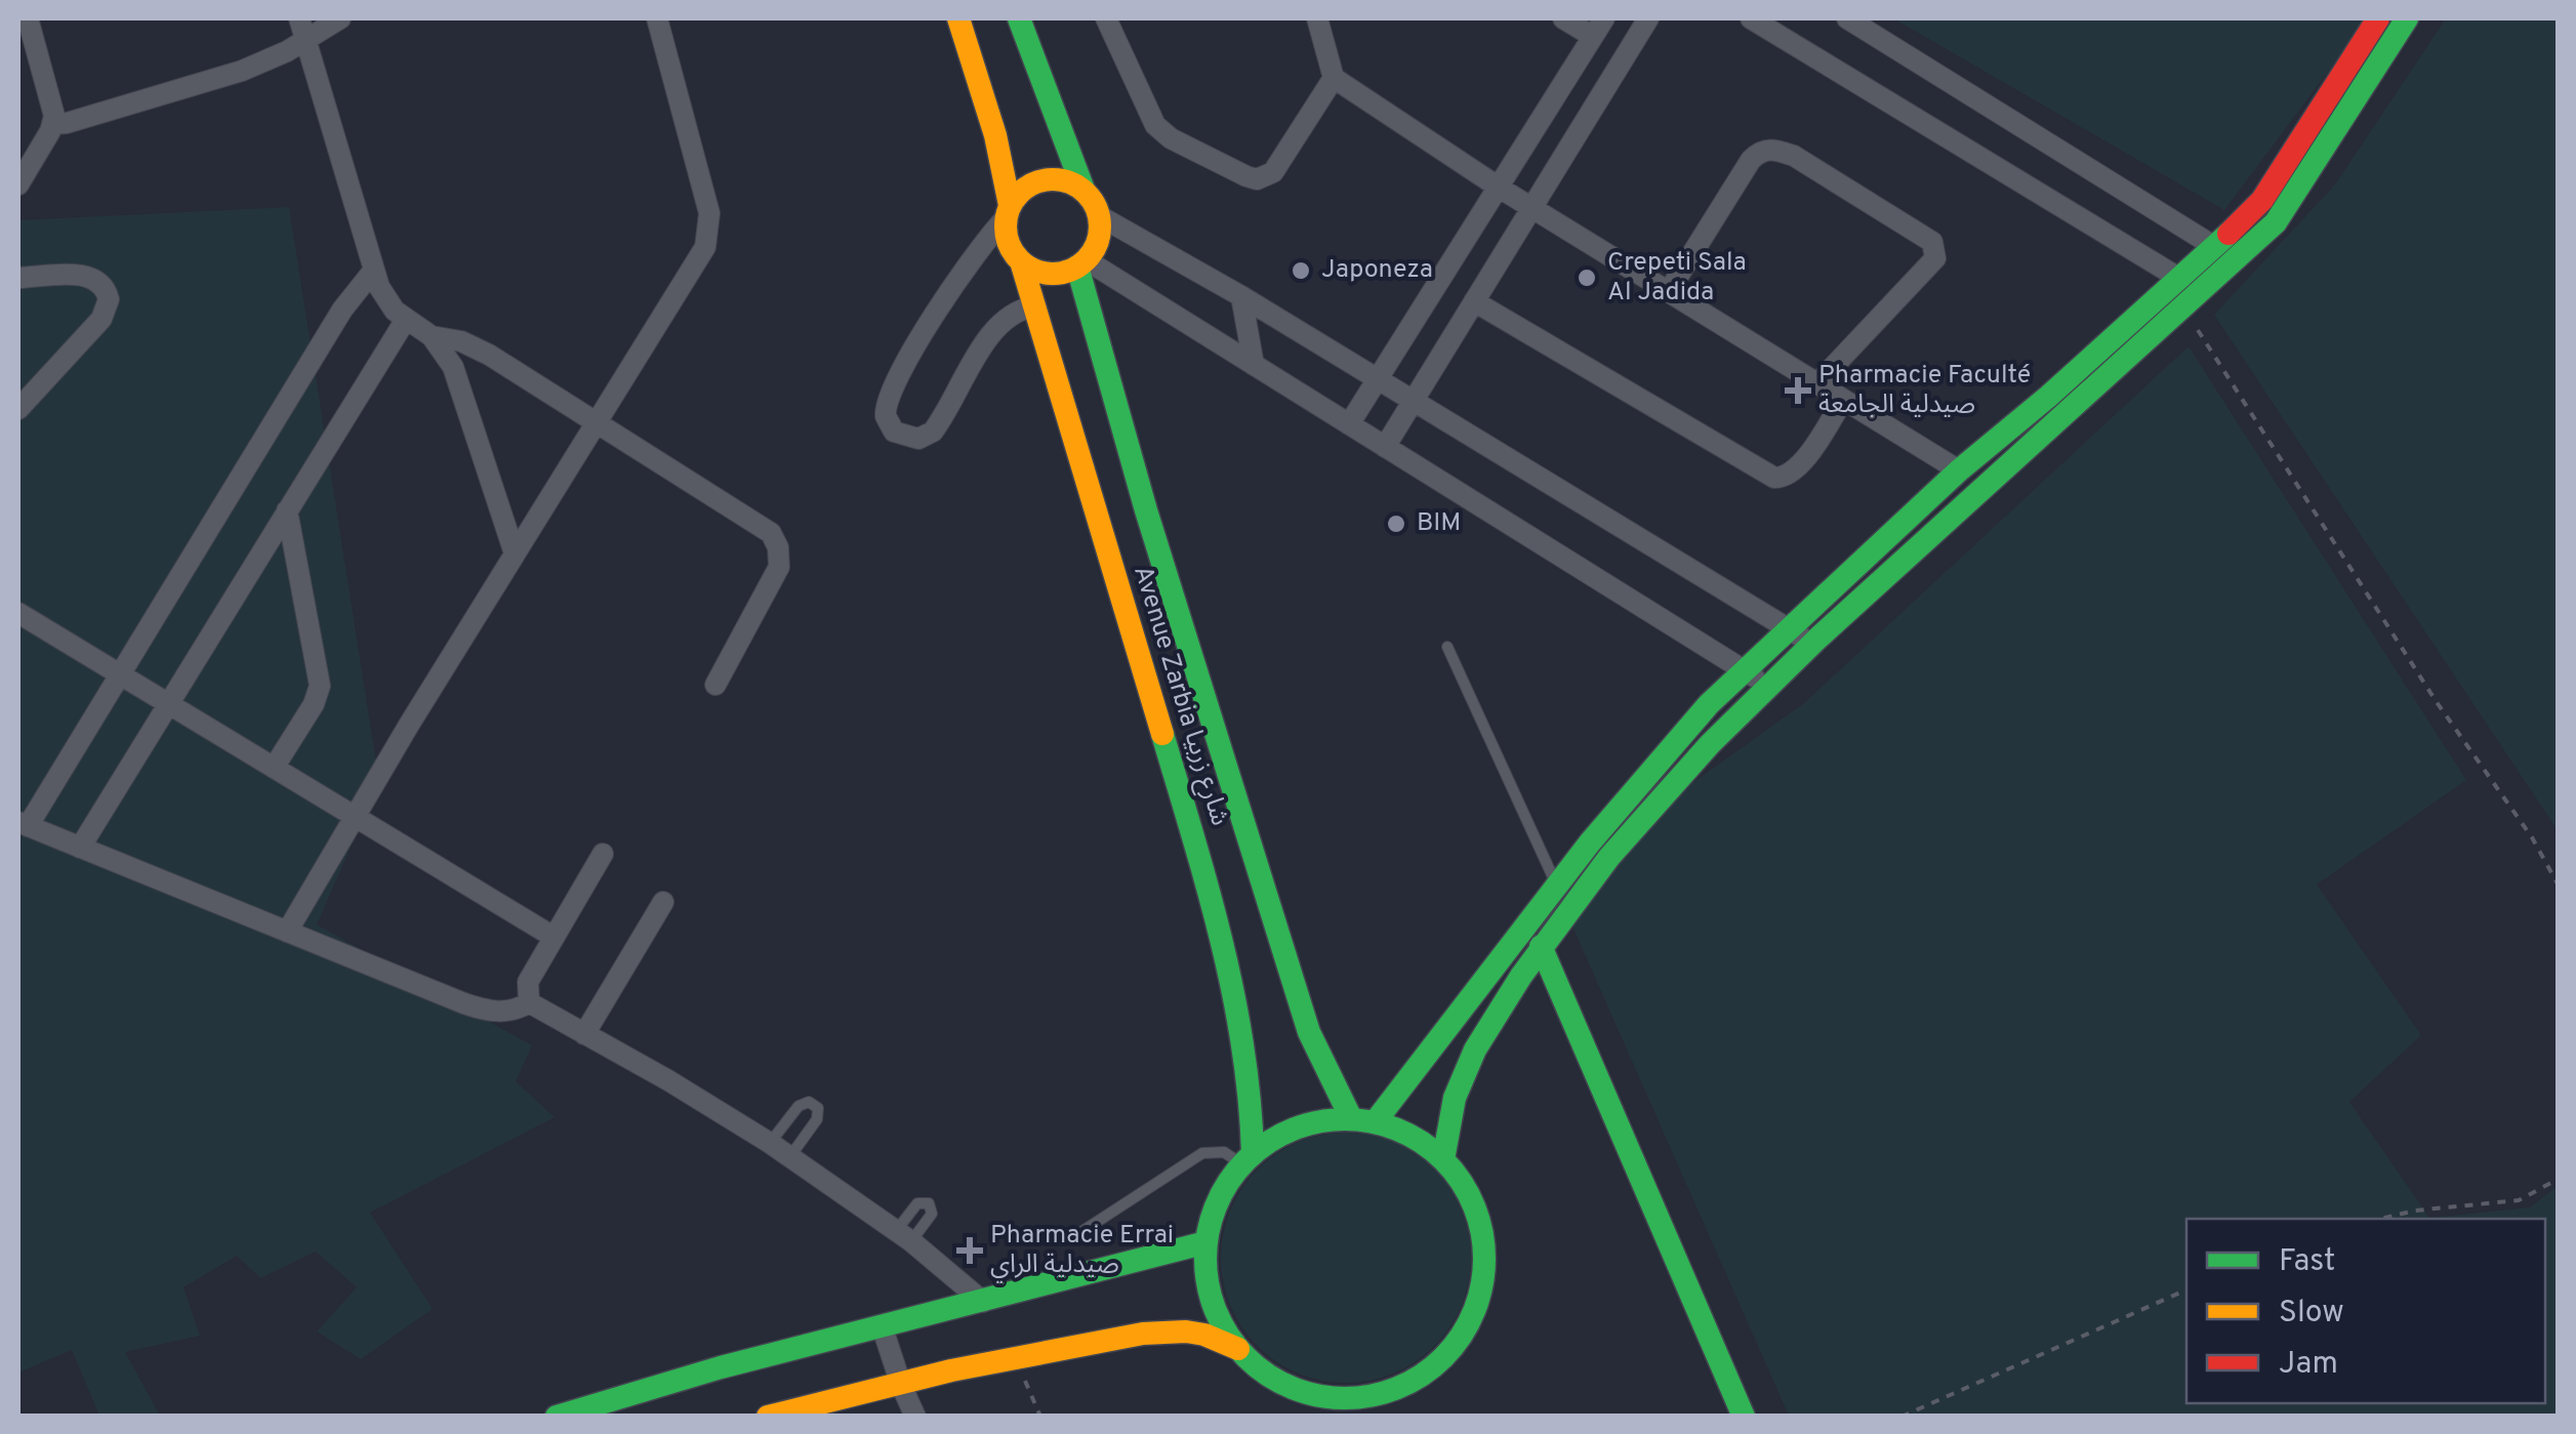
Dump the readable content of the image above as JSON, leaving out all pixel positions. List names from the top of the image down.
{
  "streets": {
    "main road": ["Avenue Zarbia شارع زربيا"]
  },
  "places": {
    "other": ["Japoneza", "Crepeti Sala Al Jadida", "BIM"],
    "health": ["Pharmacie Faculté صيدلية الجامعة", "Pharmacie Errai صيدلية الراي"]
  },
  "legend": ["Fast", "Slow", "Jam"]
}
